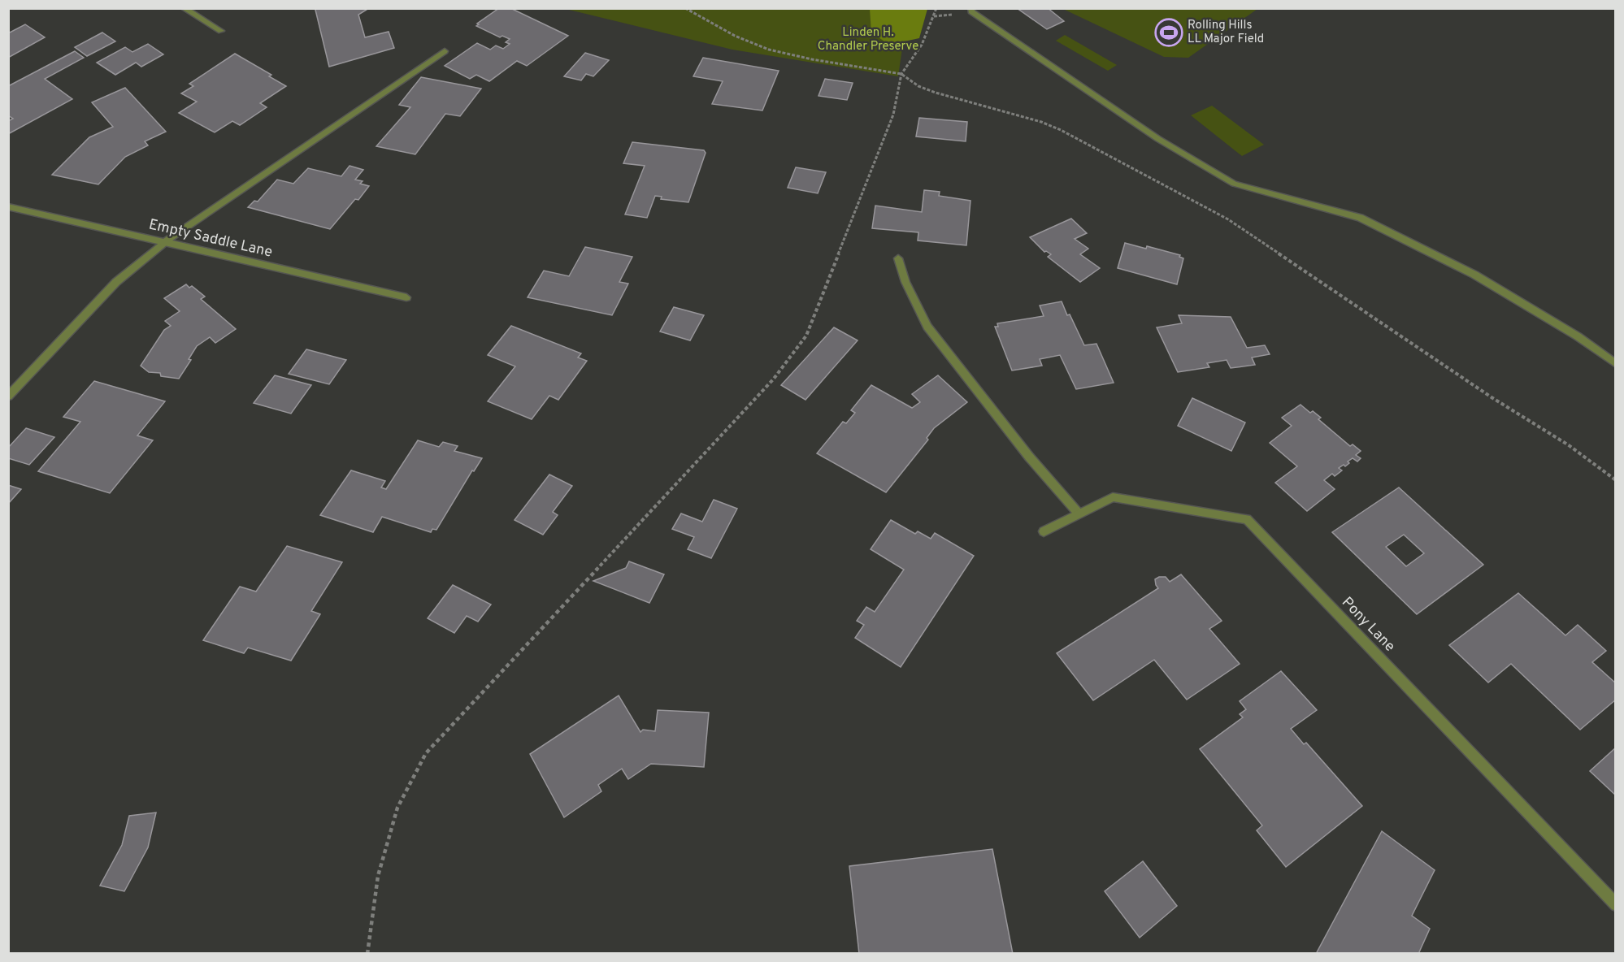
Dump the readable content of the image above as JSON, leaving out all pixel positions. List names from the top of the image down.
{
  "streets": {
    "street": ["Empty Saddle Lane", "Pony Lane"]
  },
  "parks": ["Linden H. Chandler Preserve"],
  "places": {
    "sports": ["Rolling Hills LL Major Field"]
  }
}
